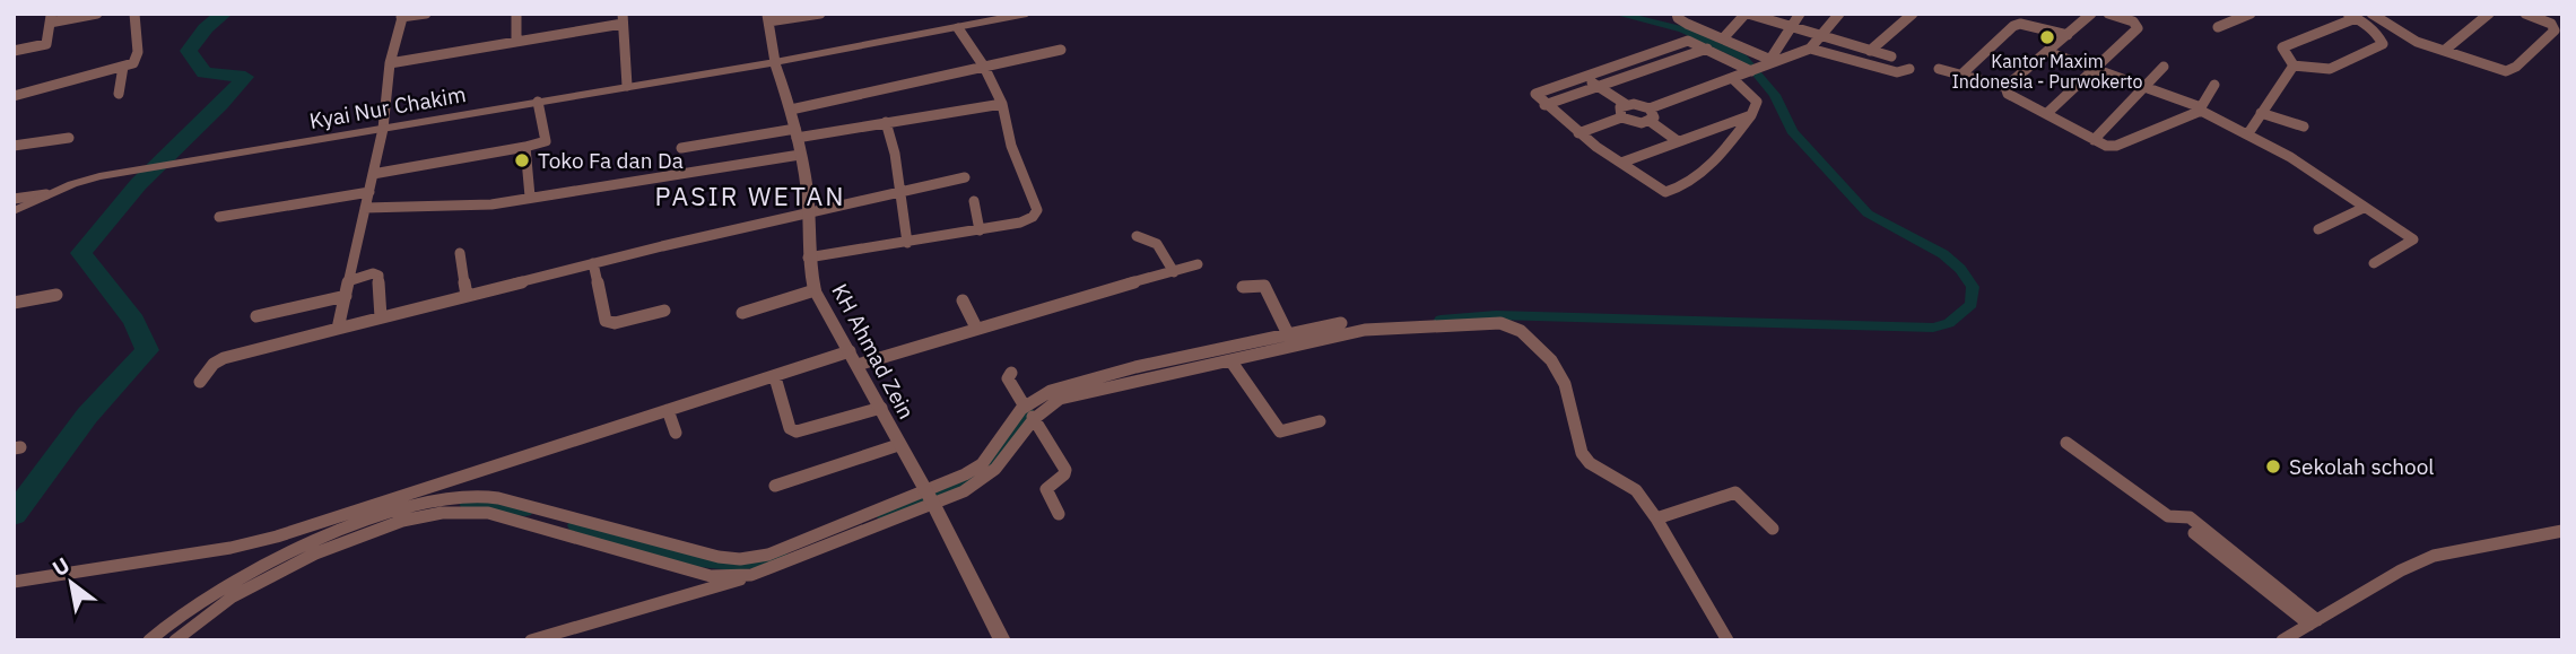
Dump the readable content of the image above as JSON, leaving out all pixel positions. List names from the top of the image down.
{
  "streets": {
    "street": ["Kyai Nur Chakim", "KH Ahmad Zein"]
  },
  "crossings": [
    ["Kyai Nur Chakim", "KH Ahmad Zein"]
  ],
  "districts": ["PASIR WETAN"],
  "places": ["Kantor Maxim Indonesia - Purwokerto", "Toko Fa dan Da", "Sekolah school"],
  "north": "top left"
}
